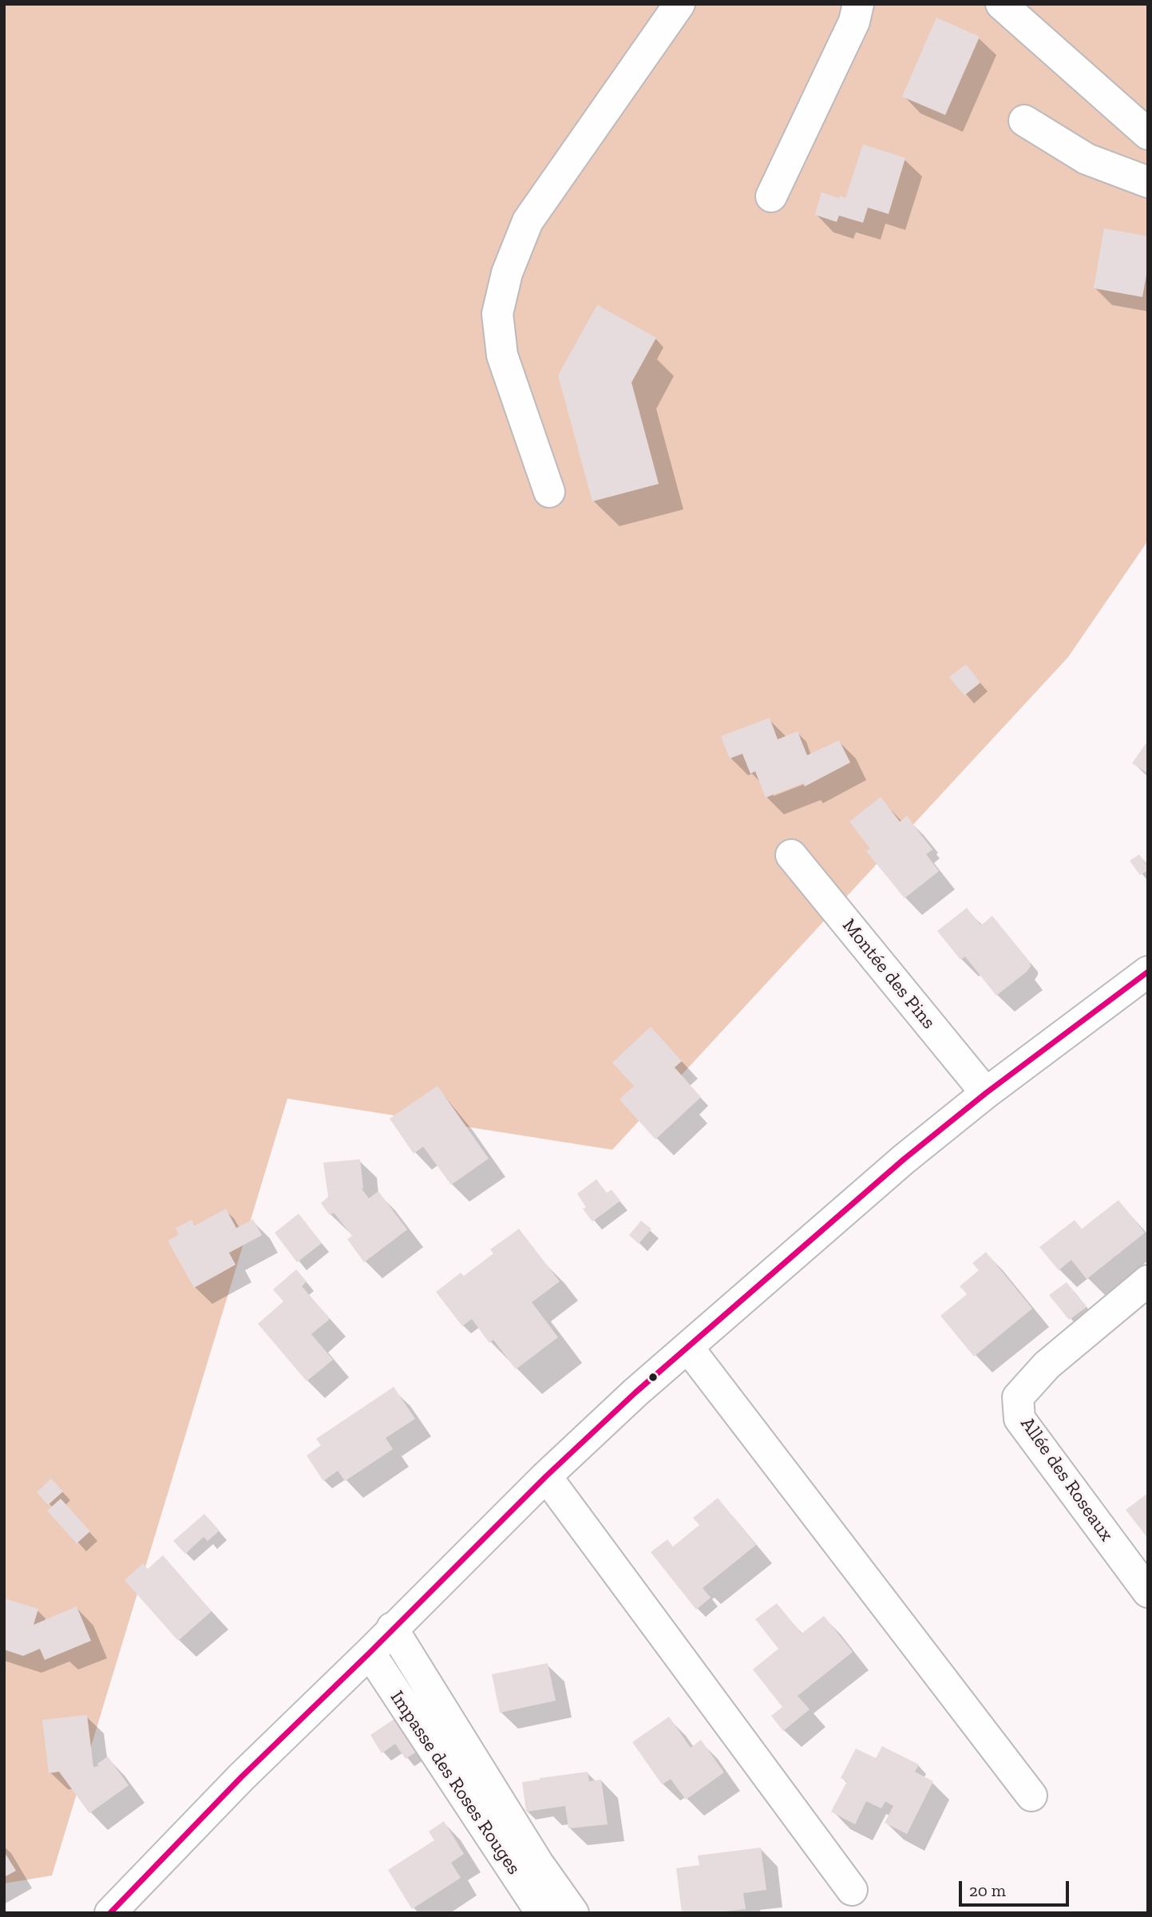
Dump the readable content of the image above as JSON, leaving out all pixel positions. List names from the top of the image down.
{
  "streets": {
    "street": ["Montée des Pins", "Allée des Roseaux", "Impasse des Roses Rouges"]
  },
  "scale_bar": "20 m"
}
